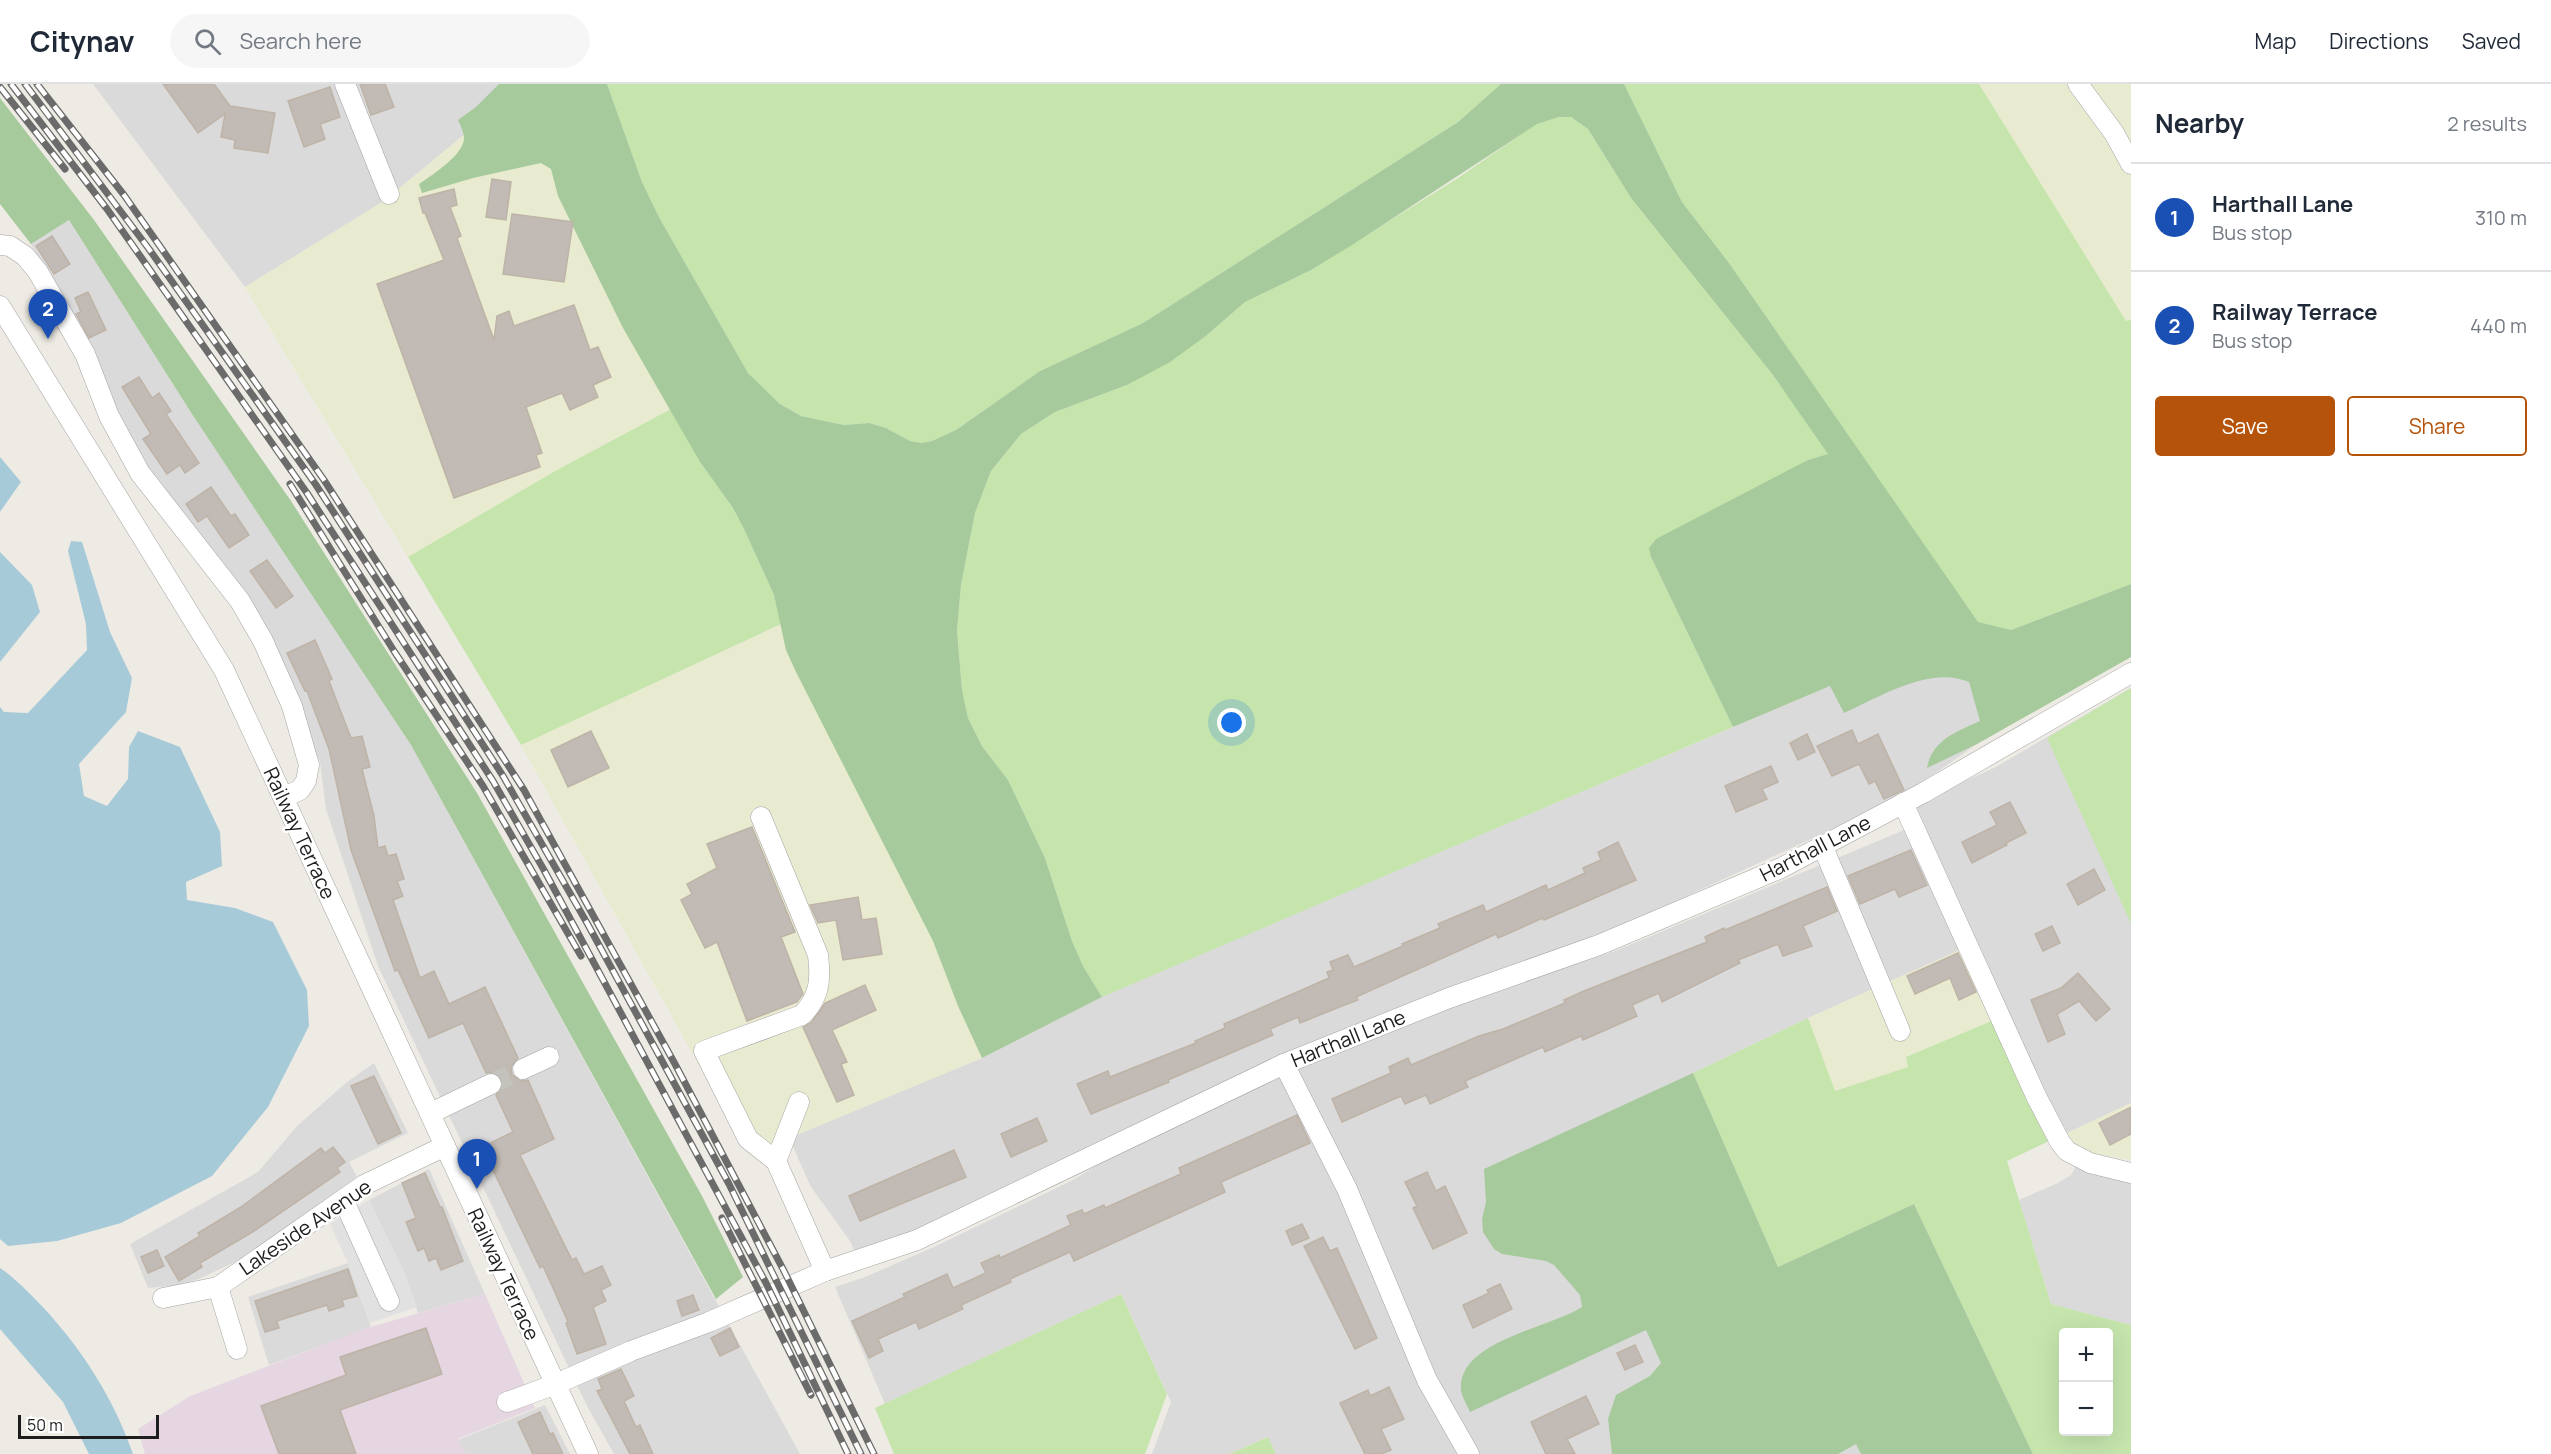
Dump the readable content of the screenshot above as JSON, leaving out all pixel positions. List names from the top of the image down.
{
  "streets": {
    "street": ["Railway Terrace", "Harthall Lane", "Lakeside Avenue"]
  },
  "crossings": [
    ["Railway Terrace", "Harthall Lane"],
    ["Railway Terrace", "Lakeside Avenue"]
  ],
  "scale_bar": "50 m",
  "page": {
    "header": "Citynav",
    "search": "Search here",
    "nav": ["Map", "Directions", "Saved"],
    "heading": ["Nearby", "2 results"],
    "list": [
      {
        "mark": "1",
        "name": "Harthall Lane",
        "note": "Bus stop",
        "value": "310 m"
      },
      {
        "mark": "2",
        "name": "Railway Terrace",
        "note": "Bus stop",
        "value": "440 m"
      }
    ],
    "pins": ["2", "1"],
    "buttons": ["Save", "Share"],
    "map_buttons": ["+", "−"],
    "scale": "50 m"
  }
}
